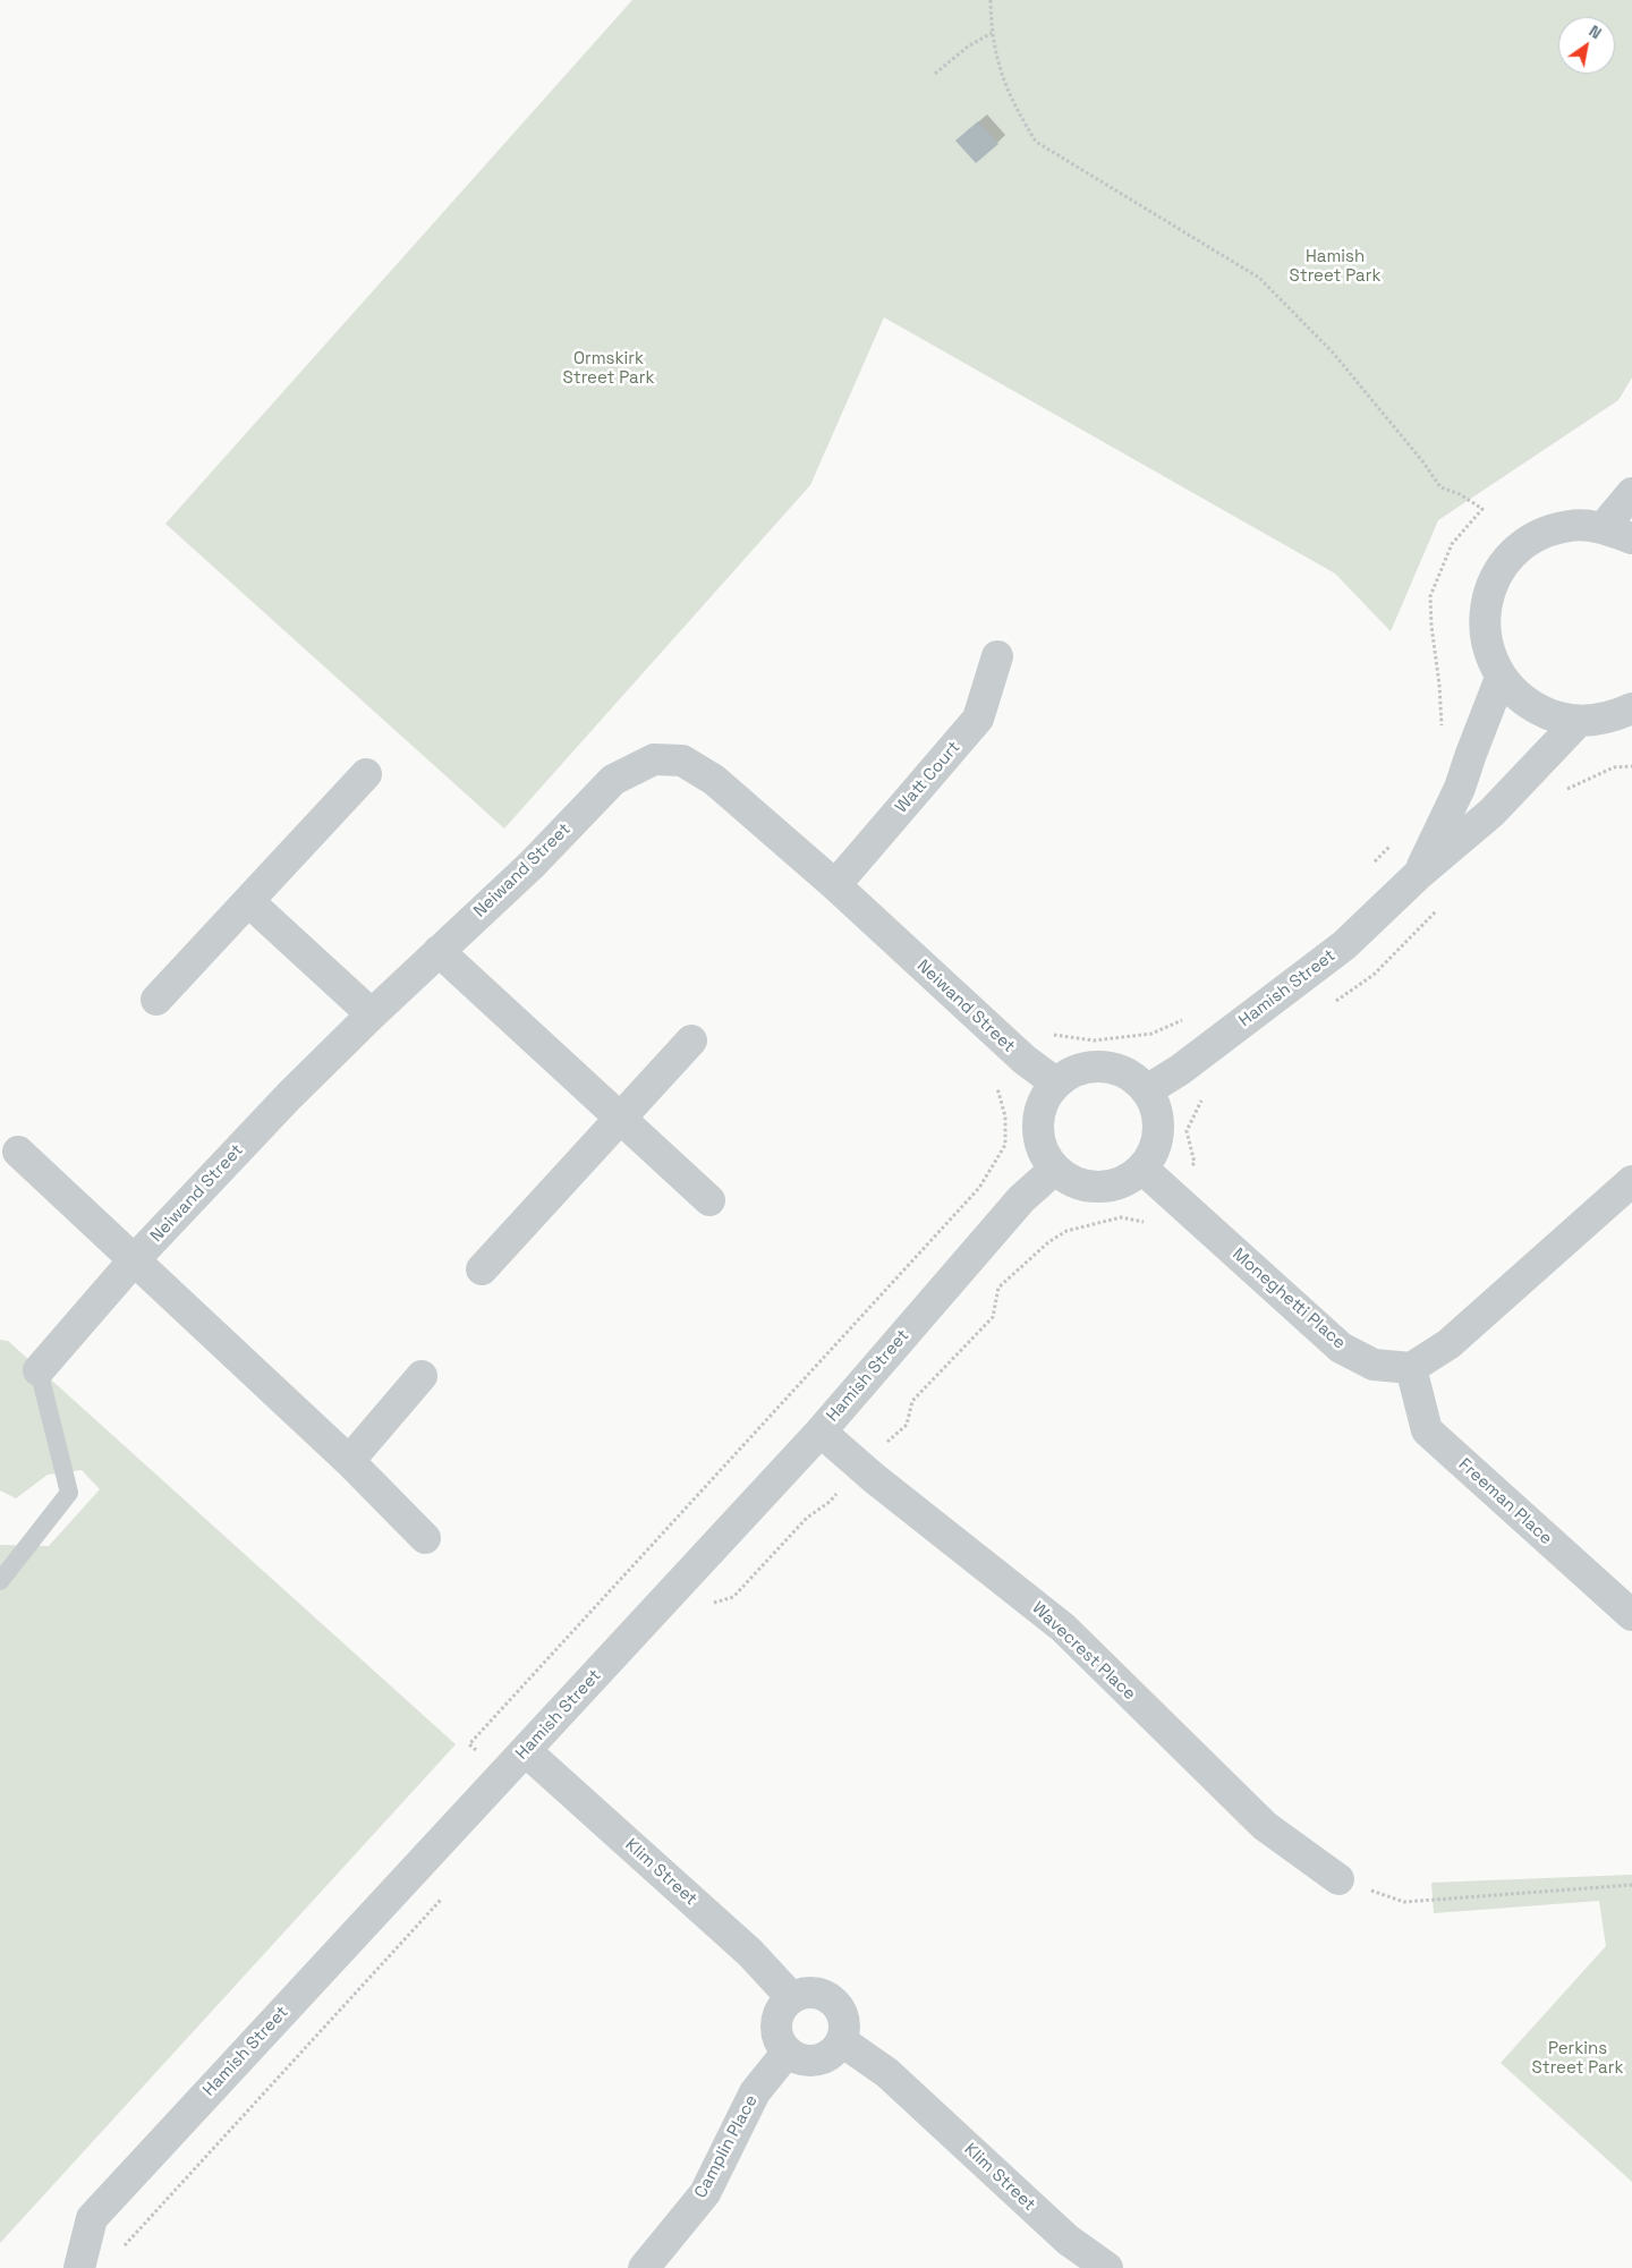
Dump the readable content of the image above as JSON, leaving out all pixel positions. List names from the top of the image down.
{
  "streets": {
    "street": [
      "Watt Court",
      "Neiwand Street",
      "Hamish Street",
      "Moneghetti Place",
      "Freeman Place",
      "Wavecrest Place",
      "Klim Street",
      "Camplin Place"
    ]
  },
  "crossings": [
    ["Watt Court", "Neiwand Street"],
    ["Neiwand Street", "Hamish Street"],
    ["Neiwand Street", "Moneghetti Place"],
    ["Hamish Street", "Moneghetti Place"],
    ["Hamish Street", "Wavecrest Place"],
    ["Hamish Street", "Klim Street"],
    ["Moneghetti Place", "Freeman Place"],
    ["Klim Street", "Camplin Place"]
  ],
  "parks": ["Hamish Street Park", "Ormskirk Street Park", "Perkins Street Park"],
  "north": "top right"
}
